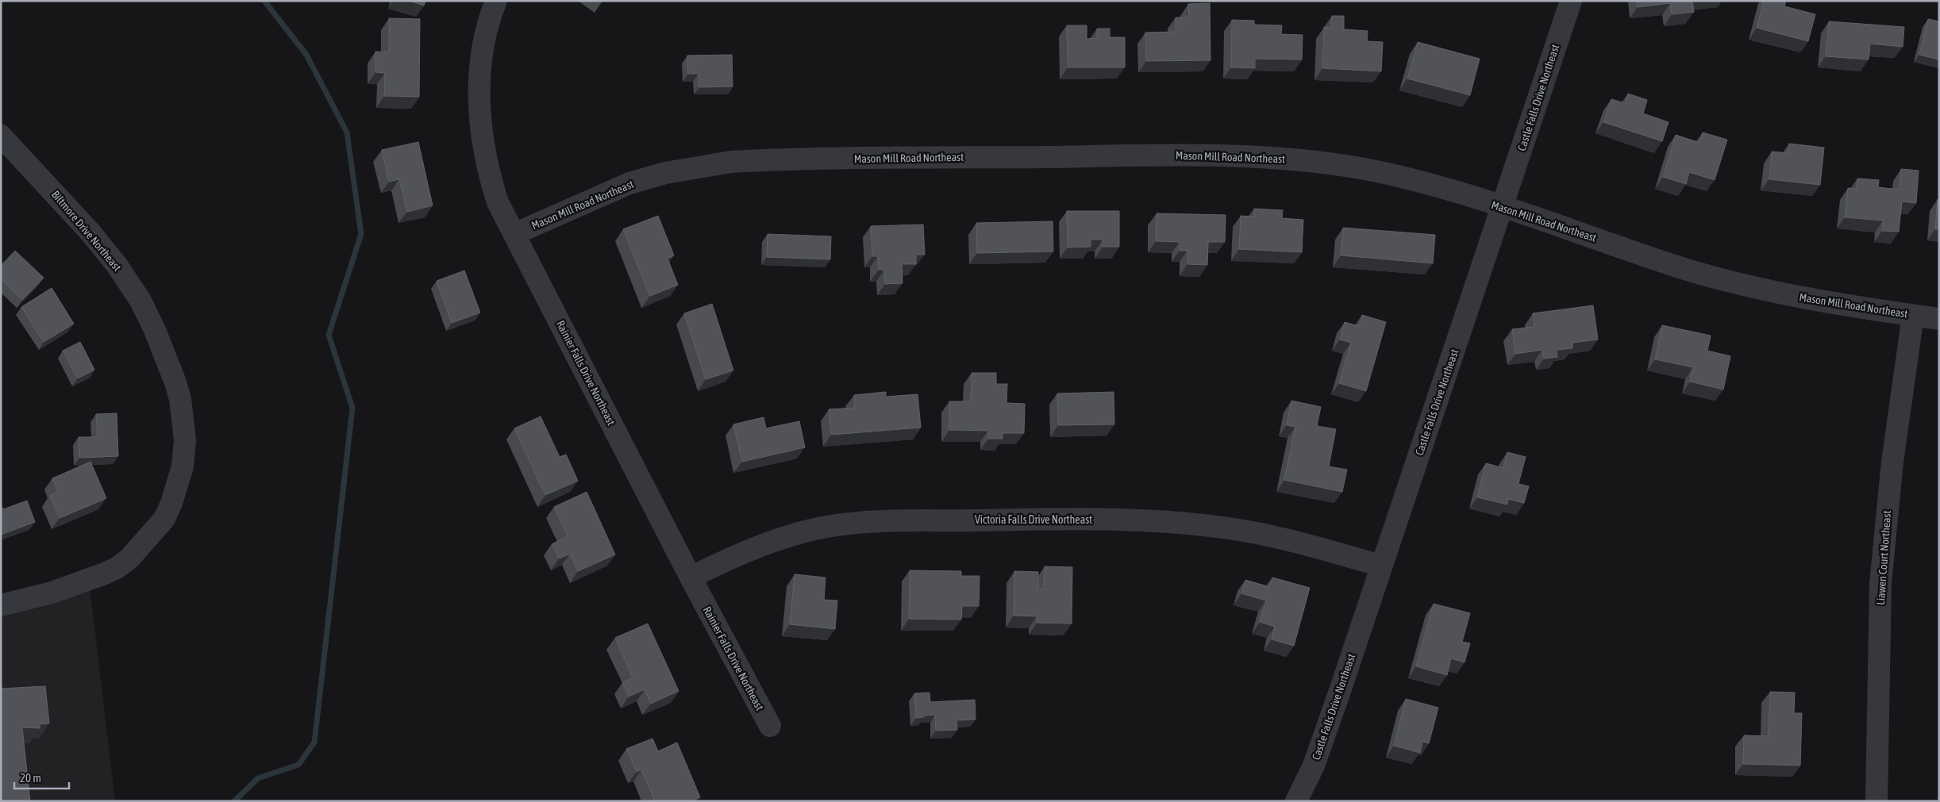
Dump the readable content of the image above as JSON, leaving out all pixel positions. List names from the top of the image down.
{
  "streets": {
    "street": [
      "Castle Falls Drive Northeast",
      "Mason Mill Road Northeast",
      "Biltmore Drive Northeast",
      "Rainier Falls Drive Northeast",
      "Victoria Falls Drive Northeast",
      "Liawen Court Northeast"
    ]
  },
  "crossings": [
    ["Castle Falls Drive Northeast", "Mason Mill Road Northeast"],
    ["Castle Falls Drive Northeast", "Victoria Falls Drive Northeast"],
    ["Mason Mill Road Northeast", "Rainier Falls Drive Northeast"],
    ["Mason Mill Road Northeast", "Liawen Court Northeast"],
    ["Rainier Falls Drive Northeast", "Victoria Falls Drive Northeast"]
  ],
  "scale_bar": "20 m"
}
